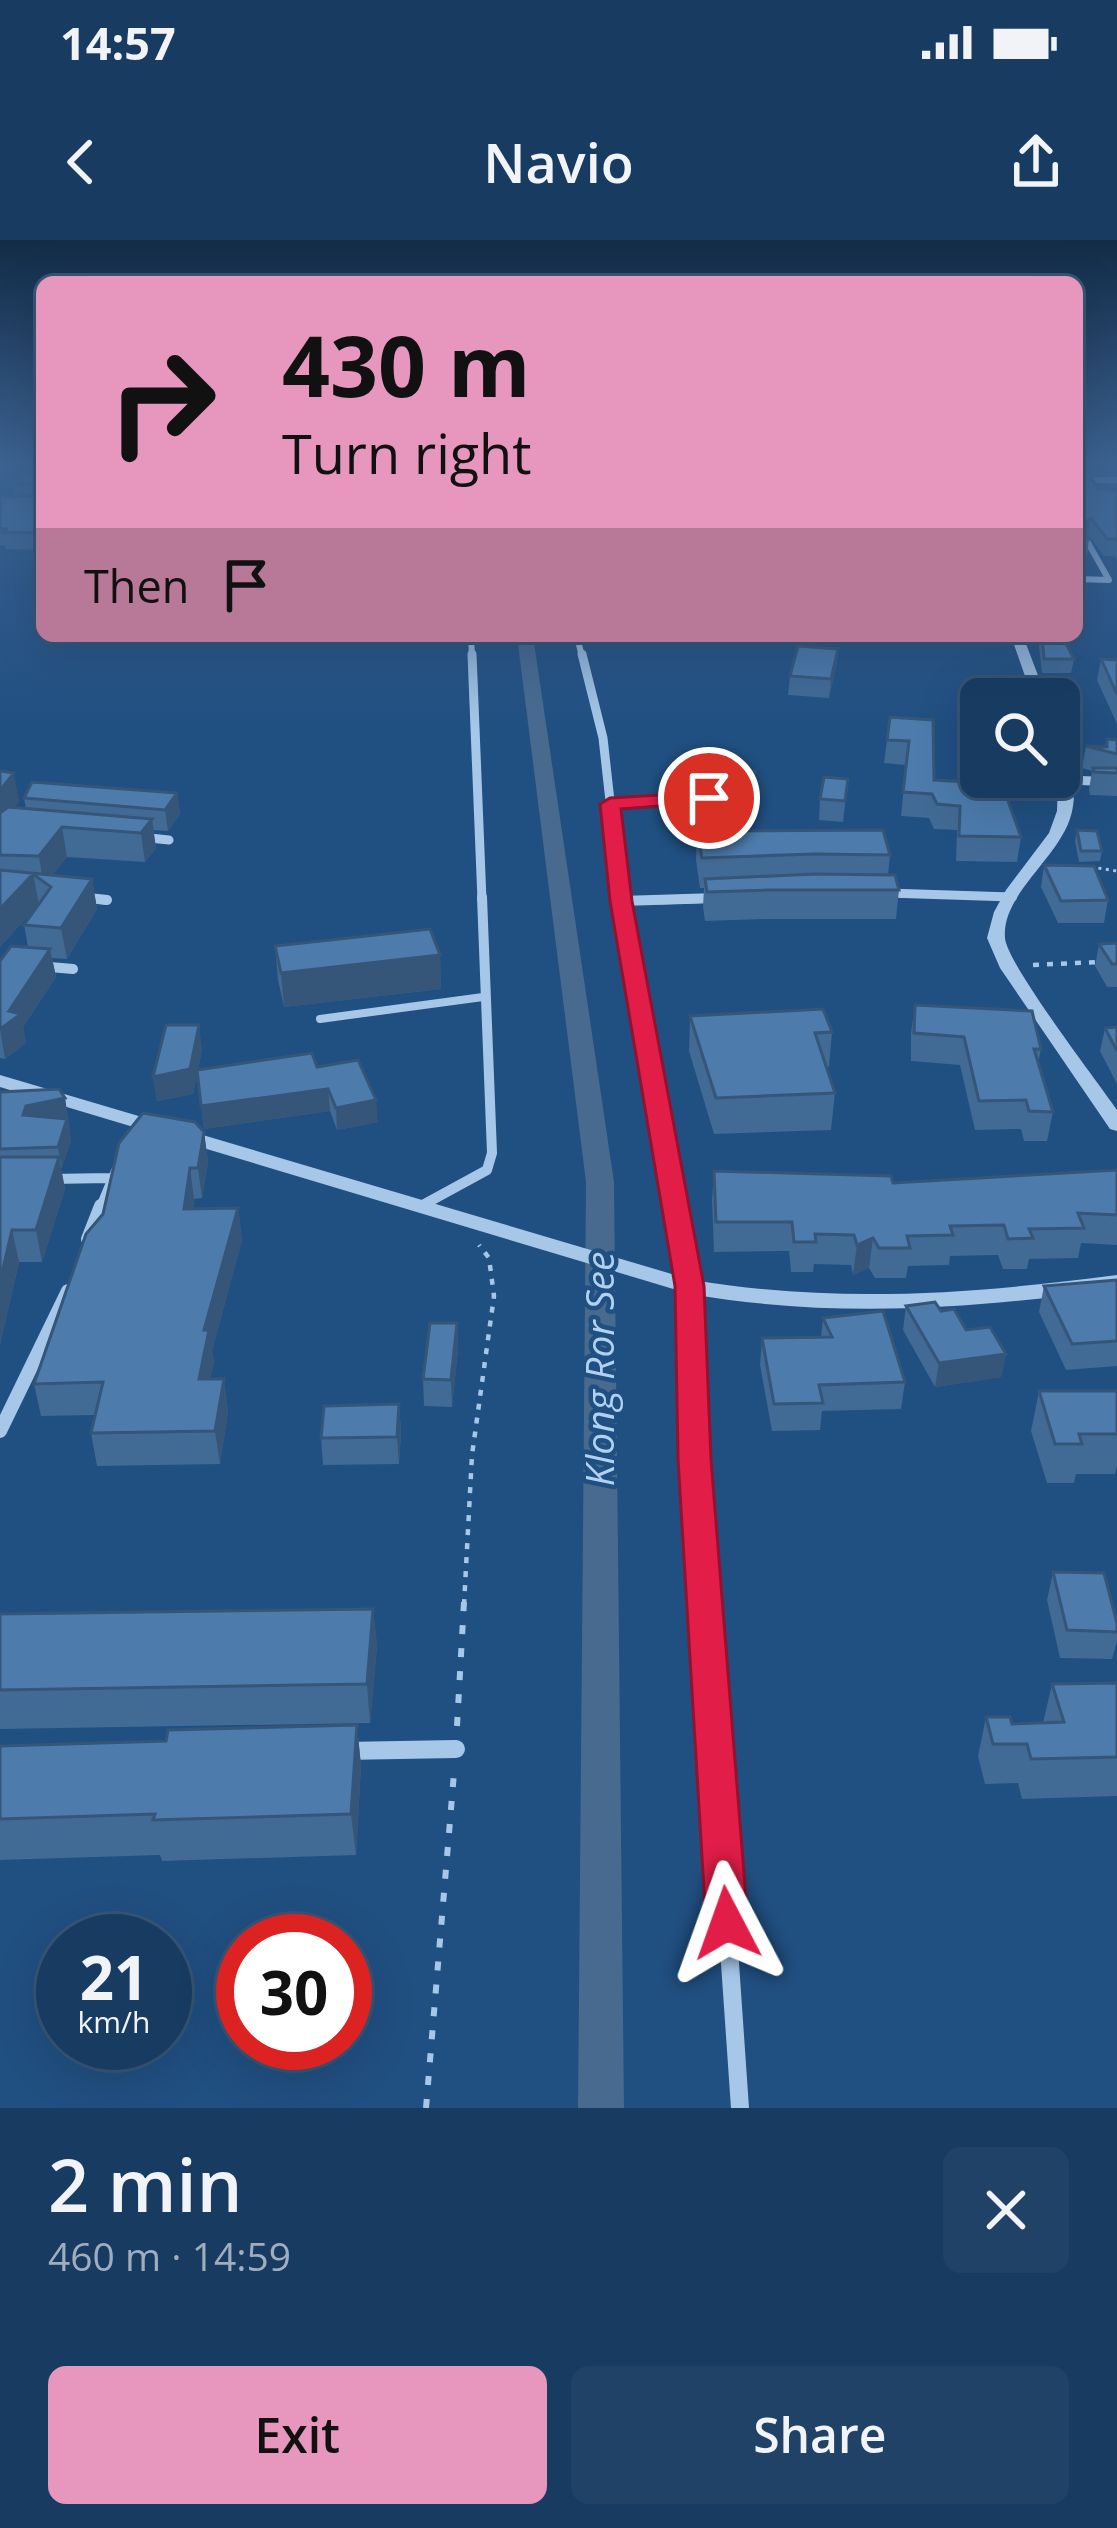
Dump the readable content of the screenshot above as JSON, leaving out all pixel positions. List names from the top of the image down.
{
  "water": ["Klong Ror See"],
  "page": {
    "status": "14:57",
    "header": "Navio",
    "turn": ["430 m", "Turn right"],
    "then": "Then",
    "speed": "21 km/h",
    "limit": "30",
    "heading": ["2 min", "460 m · 14:59"],
    "buttons": ["Exit", "Share"]
  }
}
